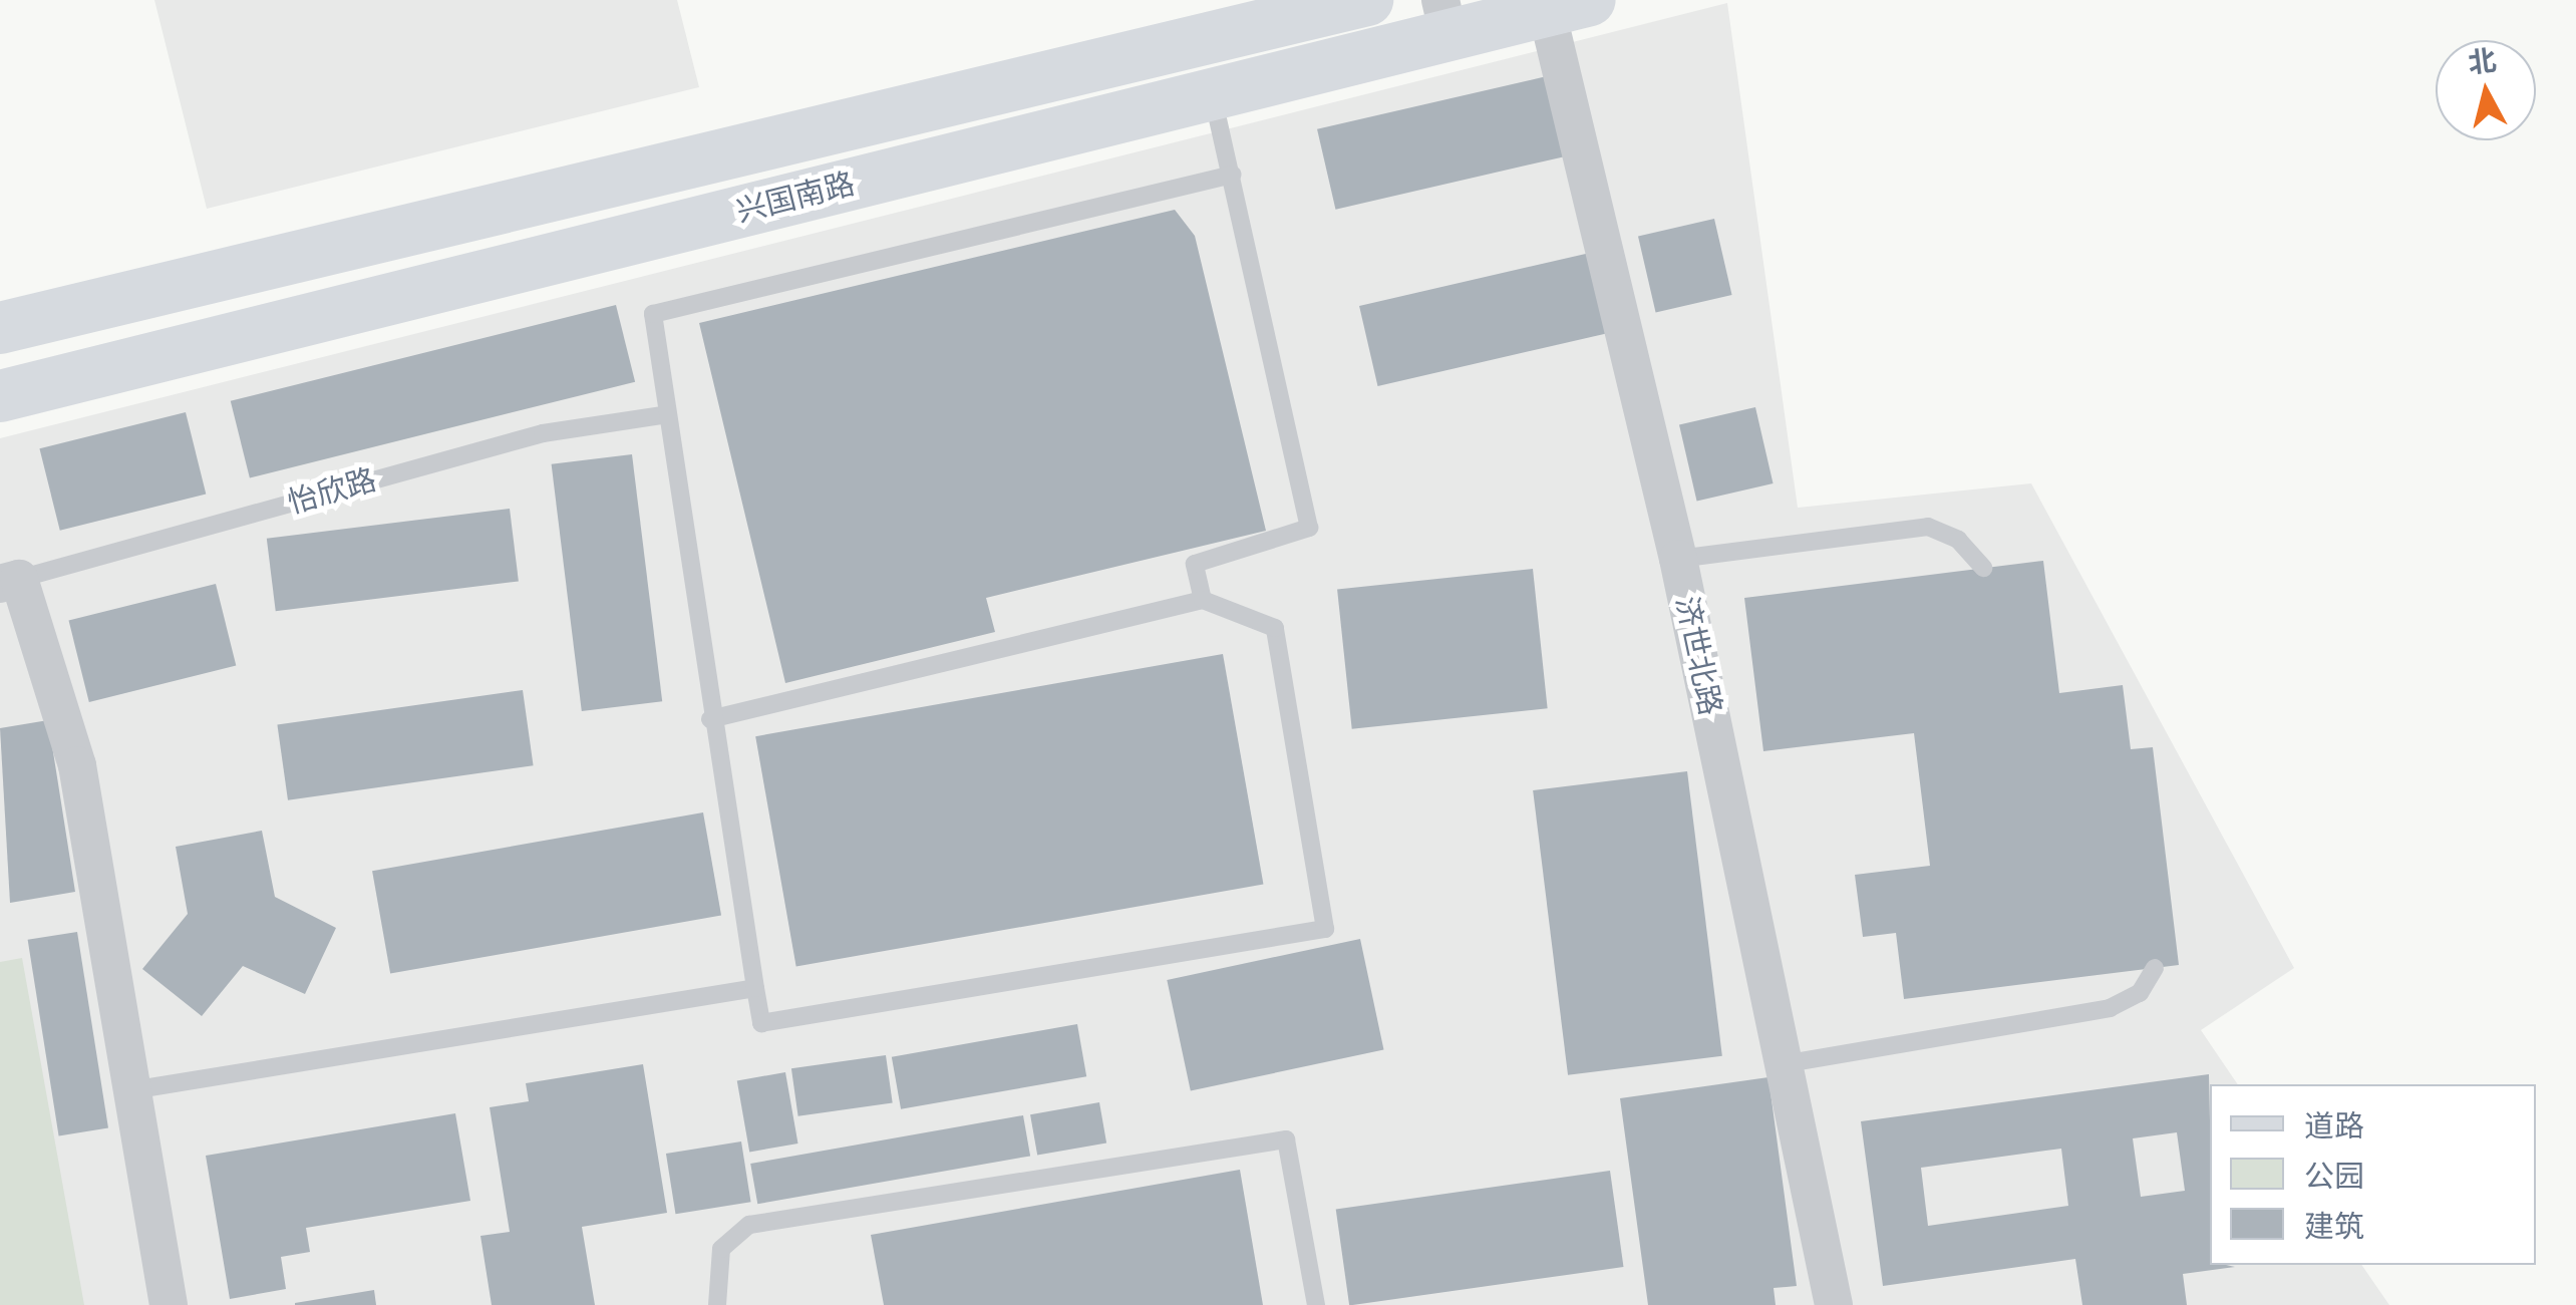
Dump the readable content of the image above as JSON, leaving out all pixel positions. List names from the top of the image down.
{
  "streets": {
    "main road": ["兴国南路"],
    "street": ["济世北路"],
    "lane": ["怡欣路"]
  },
  "crossings": [
    ["兴国南路", "济世北路"]
  ],
  "legend": ["道路", "公园", "建筑"],
  "north": "top"
}
